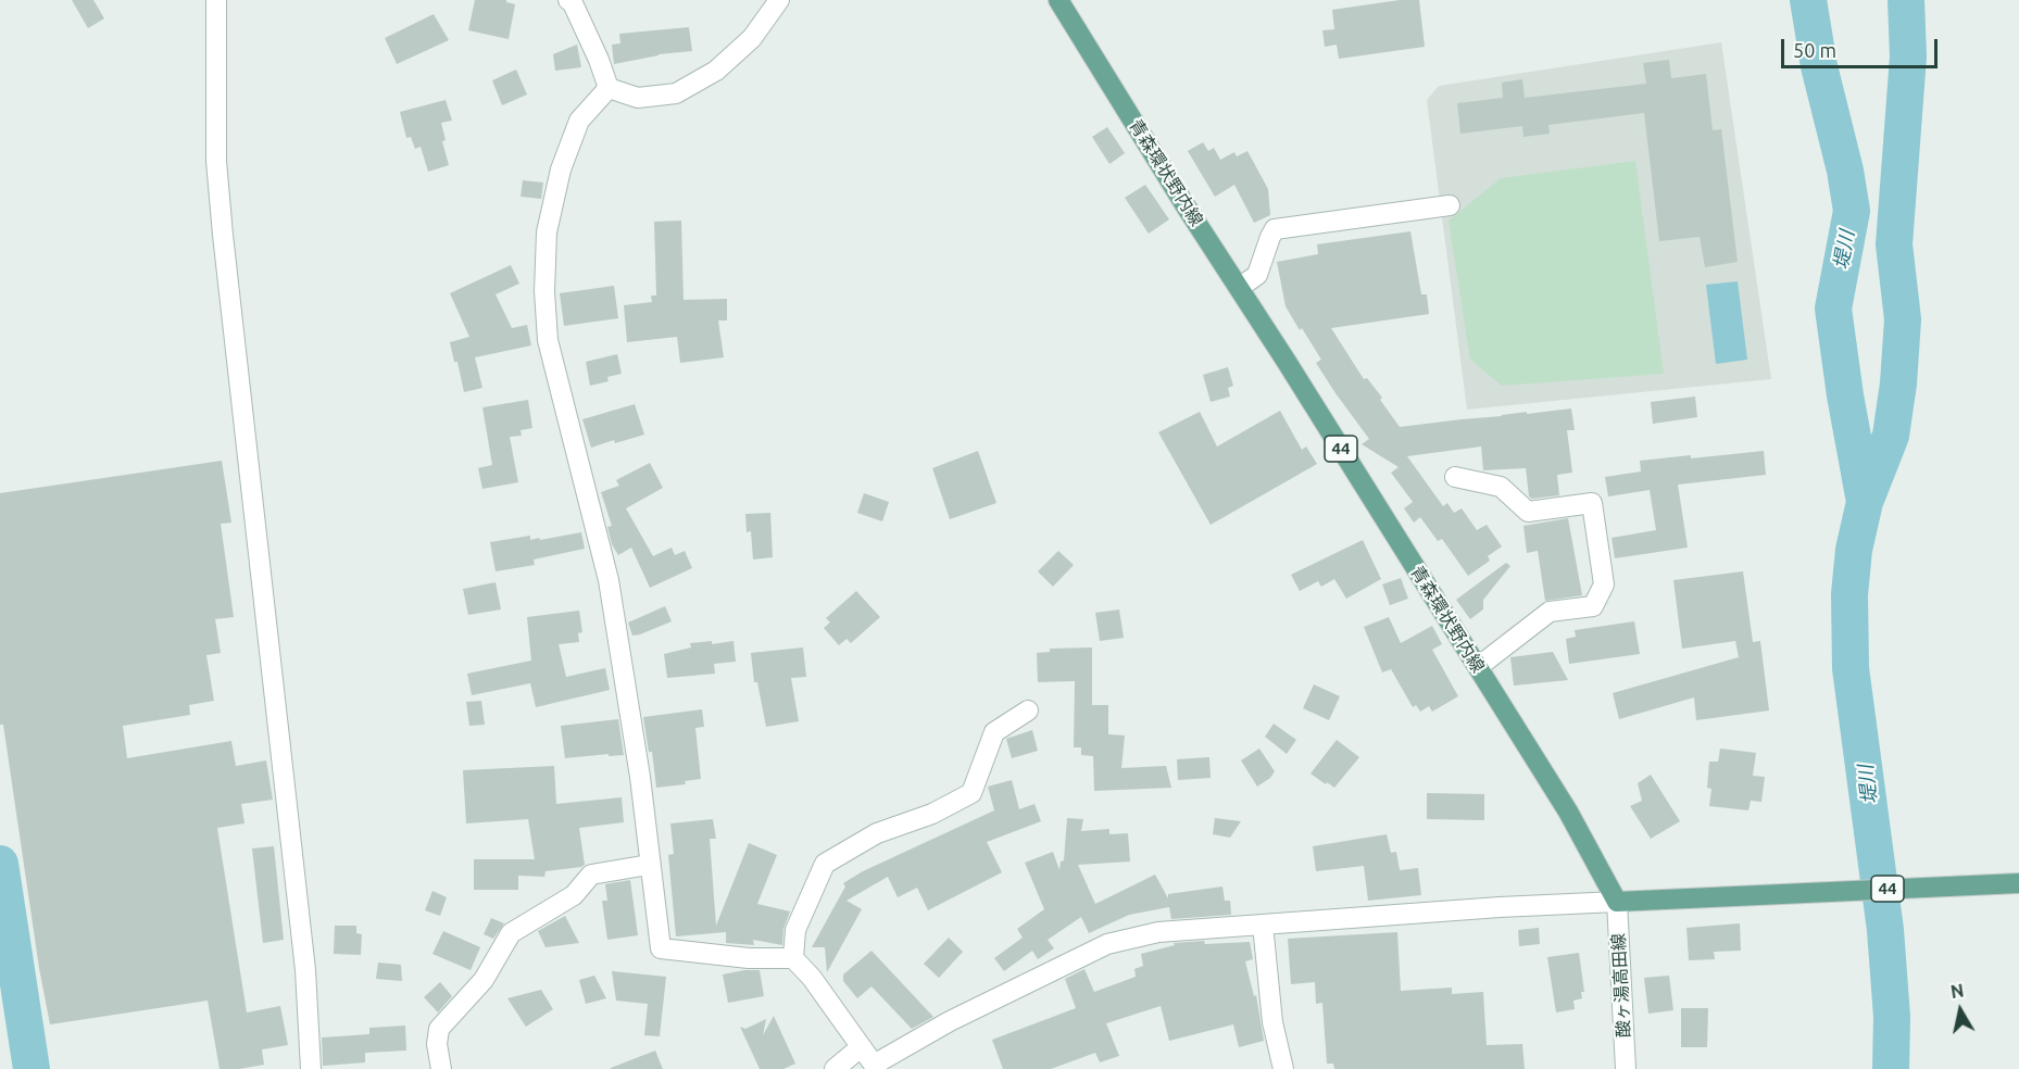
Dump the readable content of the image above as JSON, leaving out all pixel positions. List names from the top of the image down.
{
  "streets": {
    "main road": ["青森環状野内線", "44"],
    "street": ["酸ヶ湯高田線"]
  },
  "crossings": [
    ["青森環状野内線", "44"],
    ["青森環状野内線", "酸ヶ湯高田線"],
    ["44", "酸ヶ湯高田線"]
  ],
  "water": ["堤川"],
  "scale_bar": "50 m",
  "north": "top"
}
